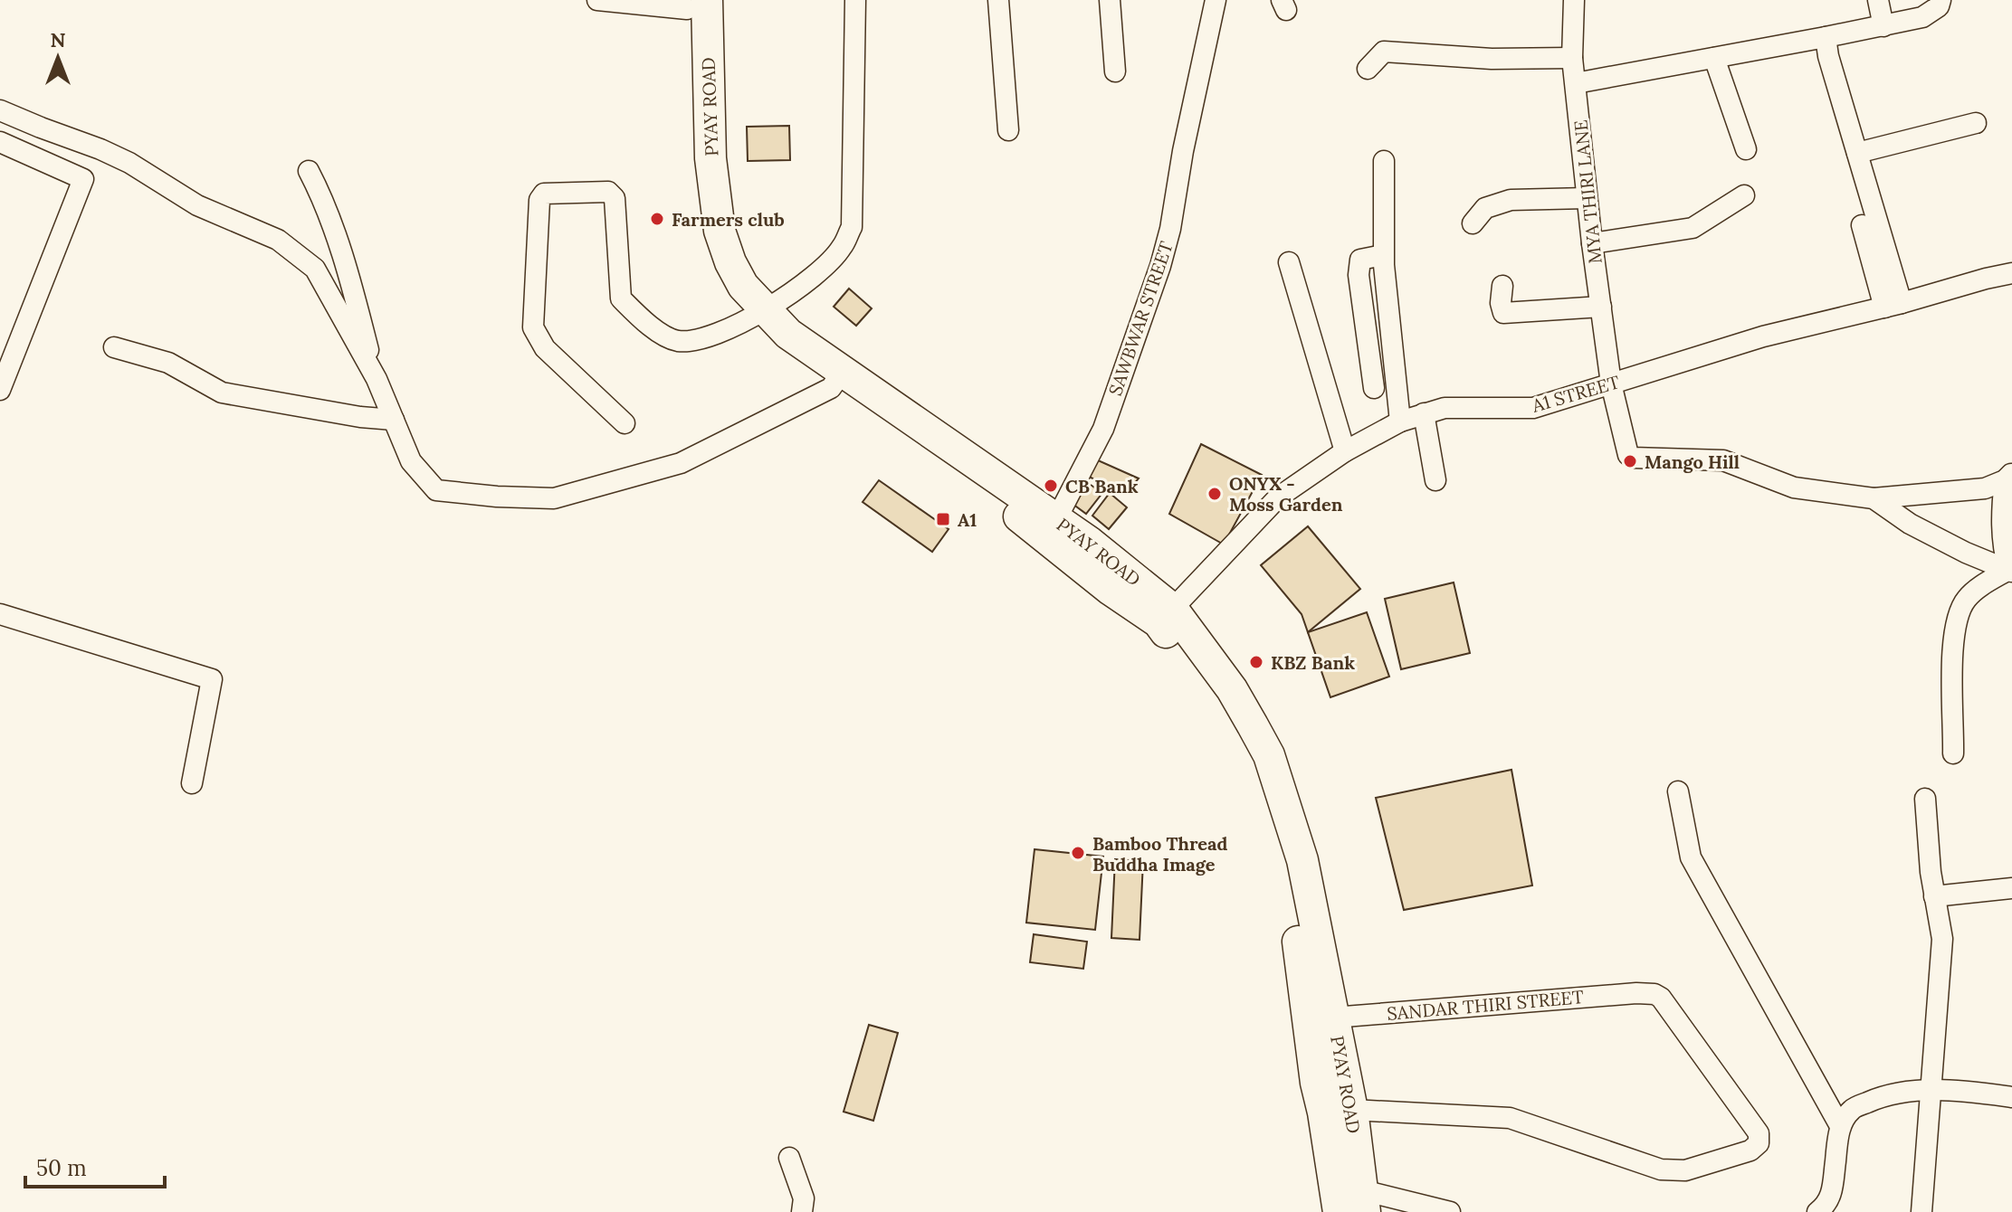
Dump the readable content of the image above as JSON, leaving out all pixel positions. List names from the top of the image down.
{
  "streets": {
    "highway": ["PYAY ROAD"],
    "street": [
      "MYA THIRI LANE",
      "SAWBWAR STREET",
      "A1 STREET",
      "SANDAR THIRI STREET"
    ]
  },
  "crossings": [
    ["PYAY ROAD", "SAWBWAR STREET"],
    ["PYAY ROAD", "A1 STREET"],
    ["PYAY ROAD", "SANDAR THIRI STREET"],
    ["MYA THIRI LANE", "A1 STREET"]
  ],
  "places": {
    "other": [
      "Farmers club",
      "Mango Hill",
      "CB Bank",
      "ONYX - Moss Garden",
      "KBZ Bank",
      "Bamboo Thread Buddha Image"
    ],
    "transit": ["A1"]
  },
  "scale_bar": "50 m",
  "north": "top"
}
